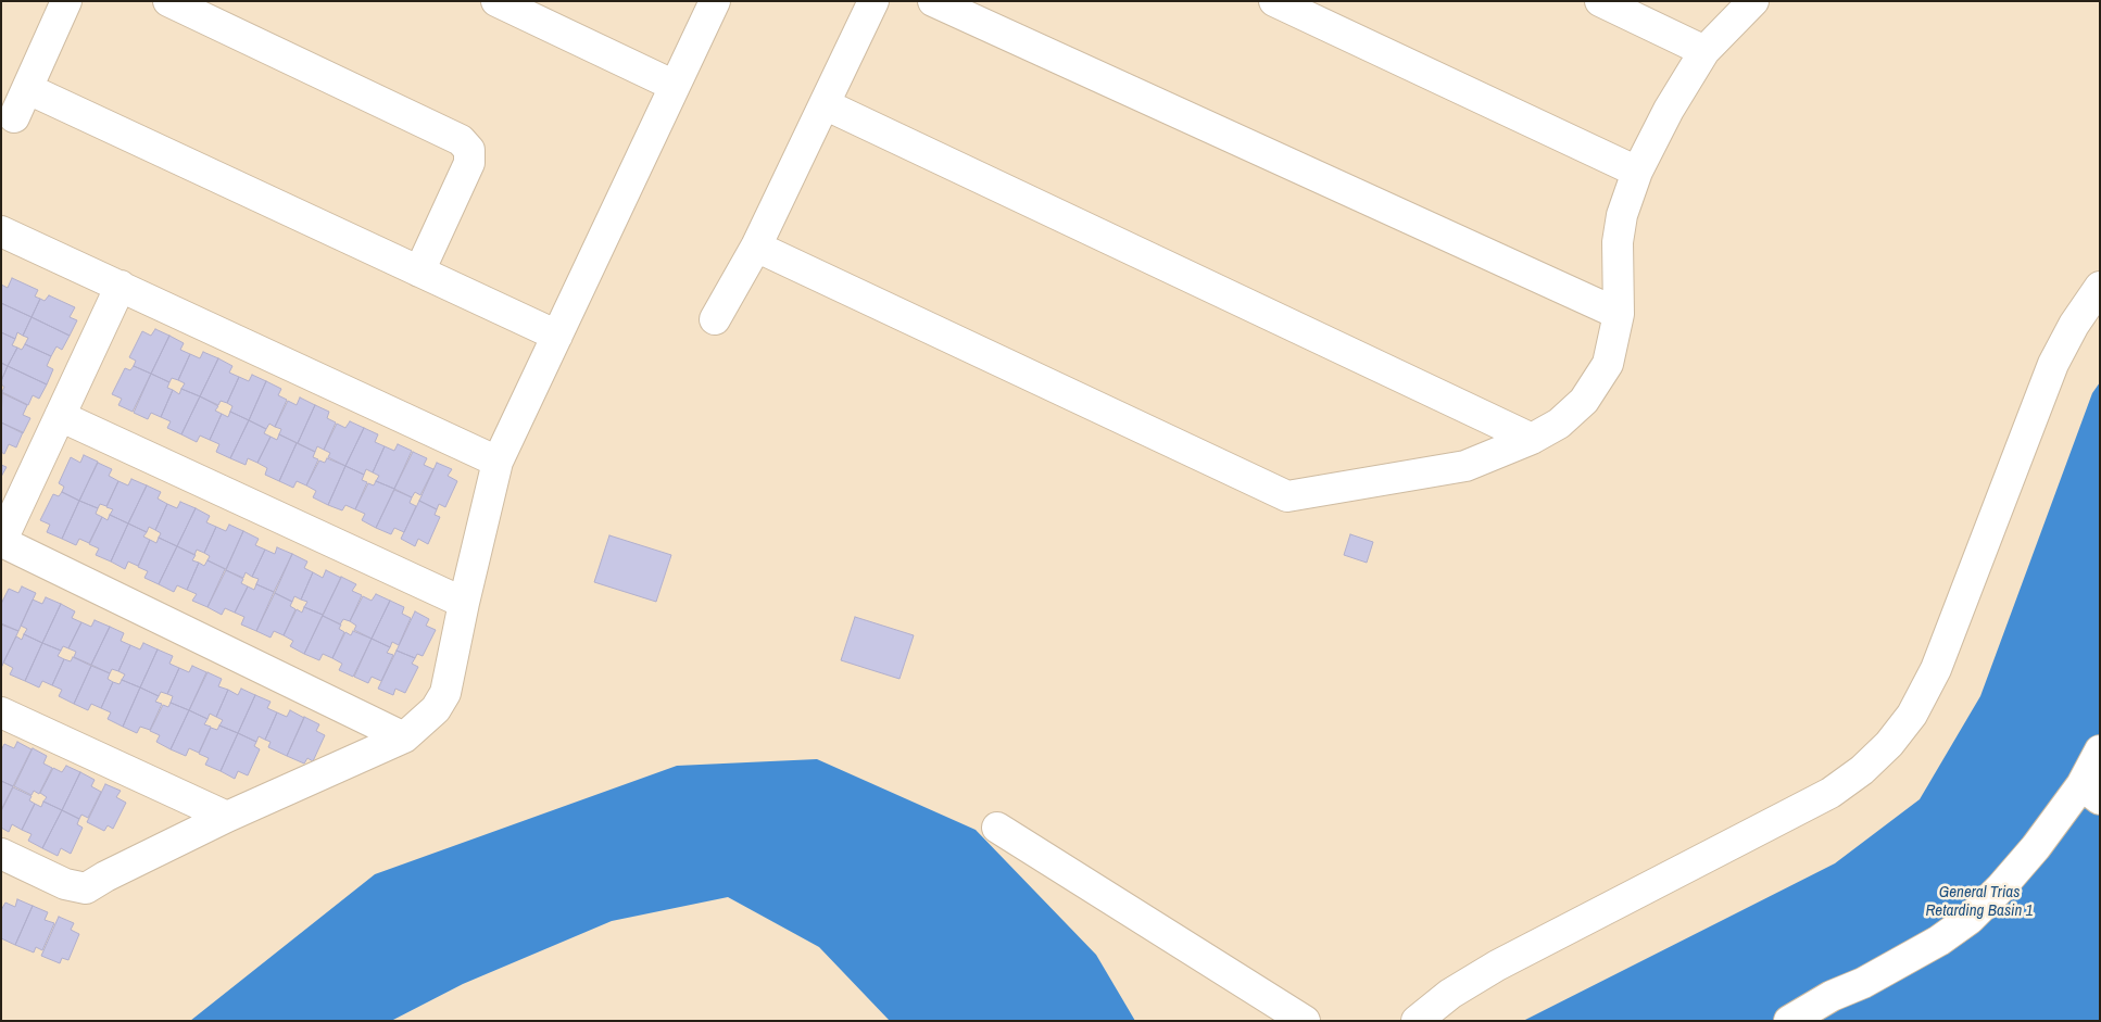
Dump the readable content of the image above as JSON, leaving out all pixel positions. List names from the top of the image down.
{
  "water": ["General Trias Retarding Basin 1"]
}
